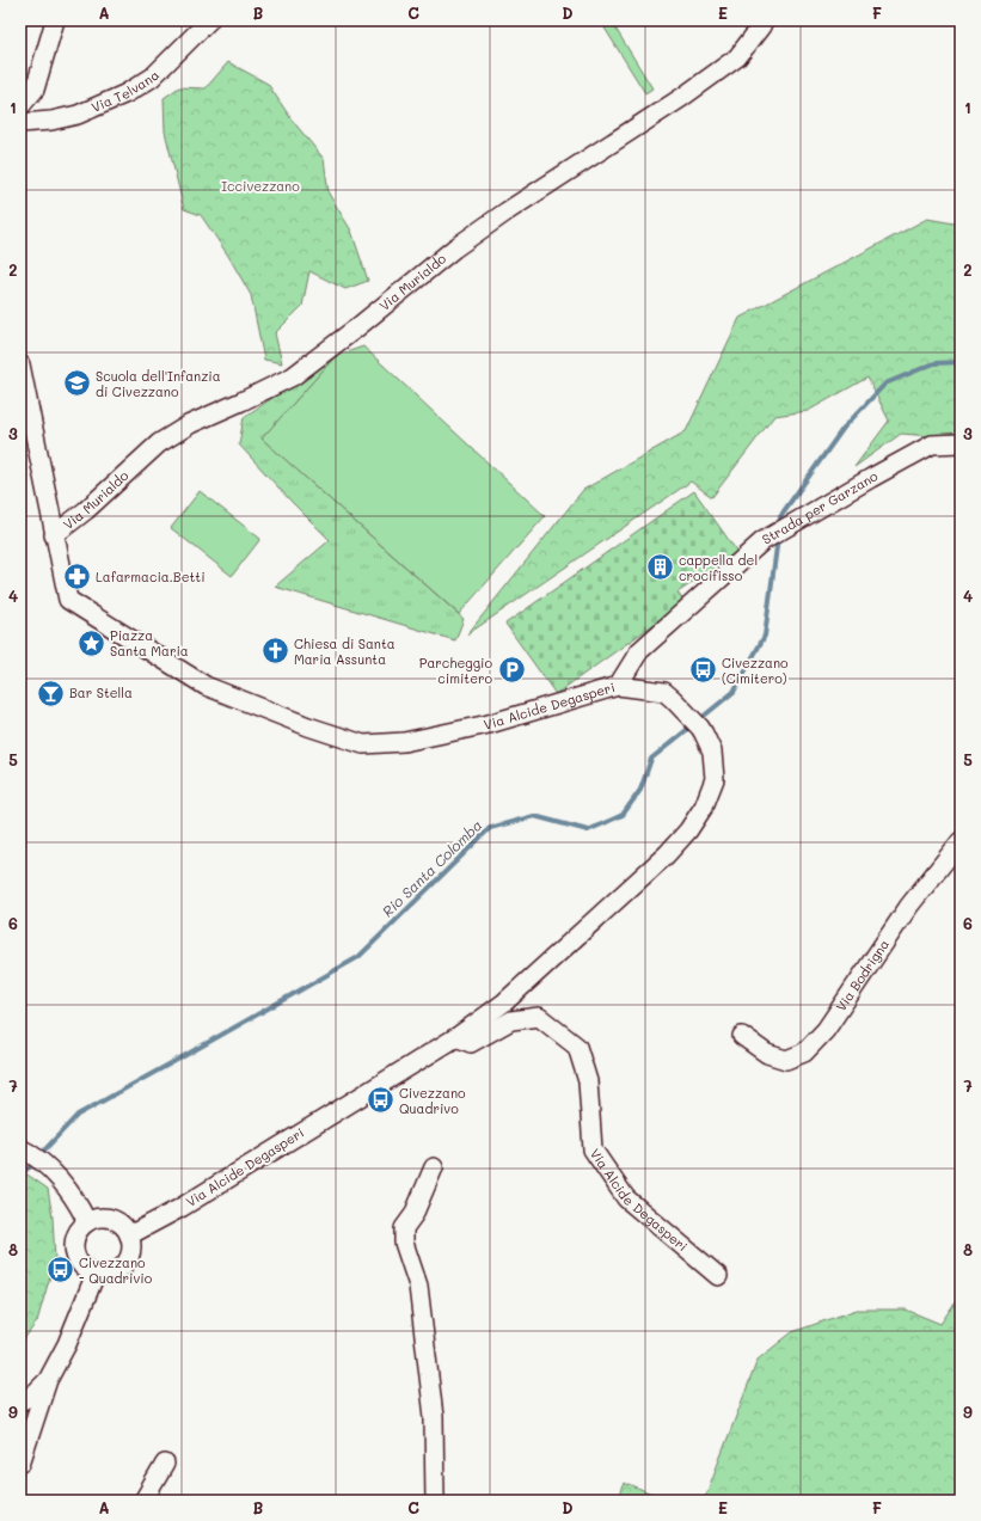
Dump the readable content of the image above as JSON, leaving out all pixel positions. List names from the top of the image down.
{
  "streets": {
    "street": [
      "Via Telvana",
      "Via Murialdo",
      "Strada per Garzano",
      "Via Alcide Degasperi",
      "Via Bodrigna"
    ]
  },
  "crossings": [
    ["Via Murialdo", "Via Alcide Degasperi"],
    ["Strada per Garzano", "Via Alcide Degasperi"]
  ],
  "water": ["Rio Santa Colomba"],
  "parks": ["Iccivezzano"],
  "places": {
    "school or university": ["Scuola dell'Infanzia di Civezzano"],
    "building": ["cappella del crocifisso"],
    "pharmacy": ["Lafarmacia.Betti"],
    "place": ["Piazza Santa Maria"],
    "church": ["Chiesa di Santa Maria Assunta"],
    "parking": ["Parcheggio cimitero"],
    "bus stop": ["Civezzano (Cimitero)", "Civezzano Quadrivo", "Civezzano - Quadrivio"],
    "bar": ["Bar Stella"]
  },
  "grid": {
    "columns": [
      "A",
      "B",
      "C",
      "D",
      "E",
      "F"
    ],
    "rows": [
      "1",
      "2",
      "3",
      "4",
      "5",
      "6",
      "7",
      "8",
      "9"
    ]
  }
}
